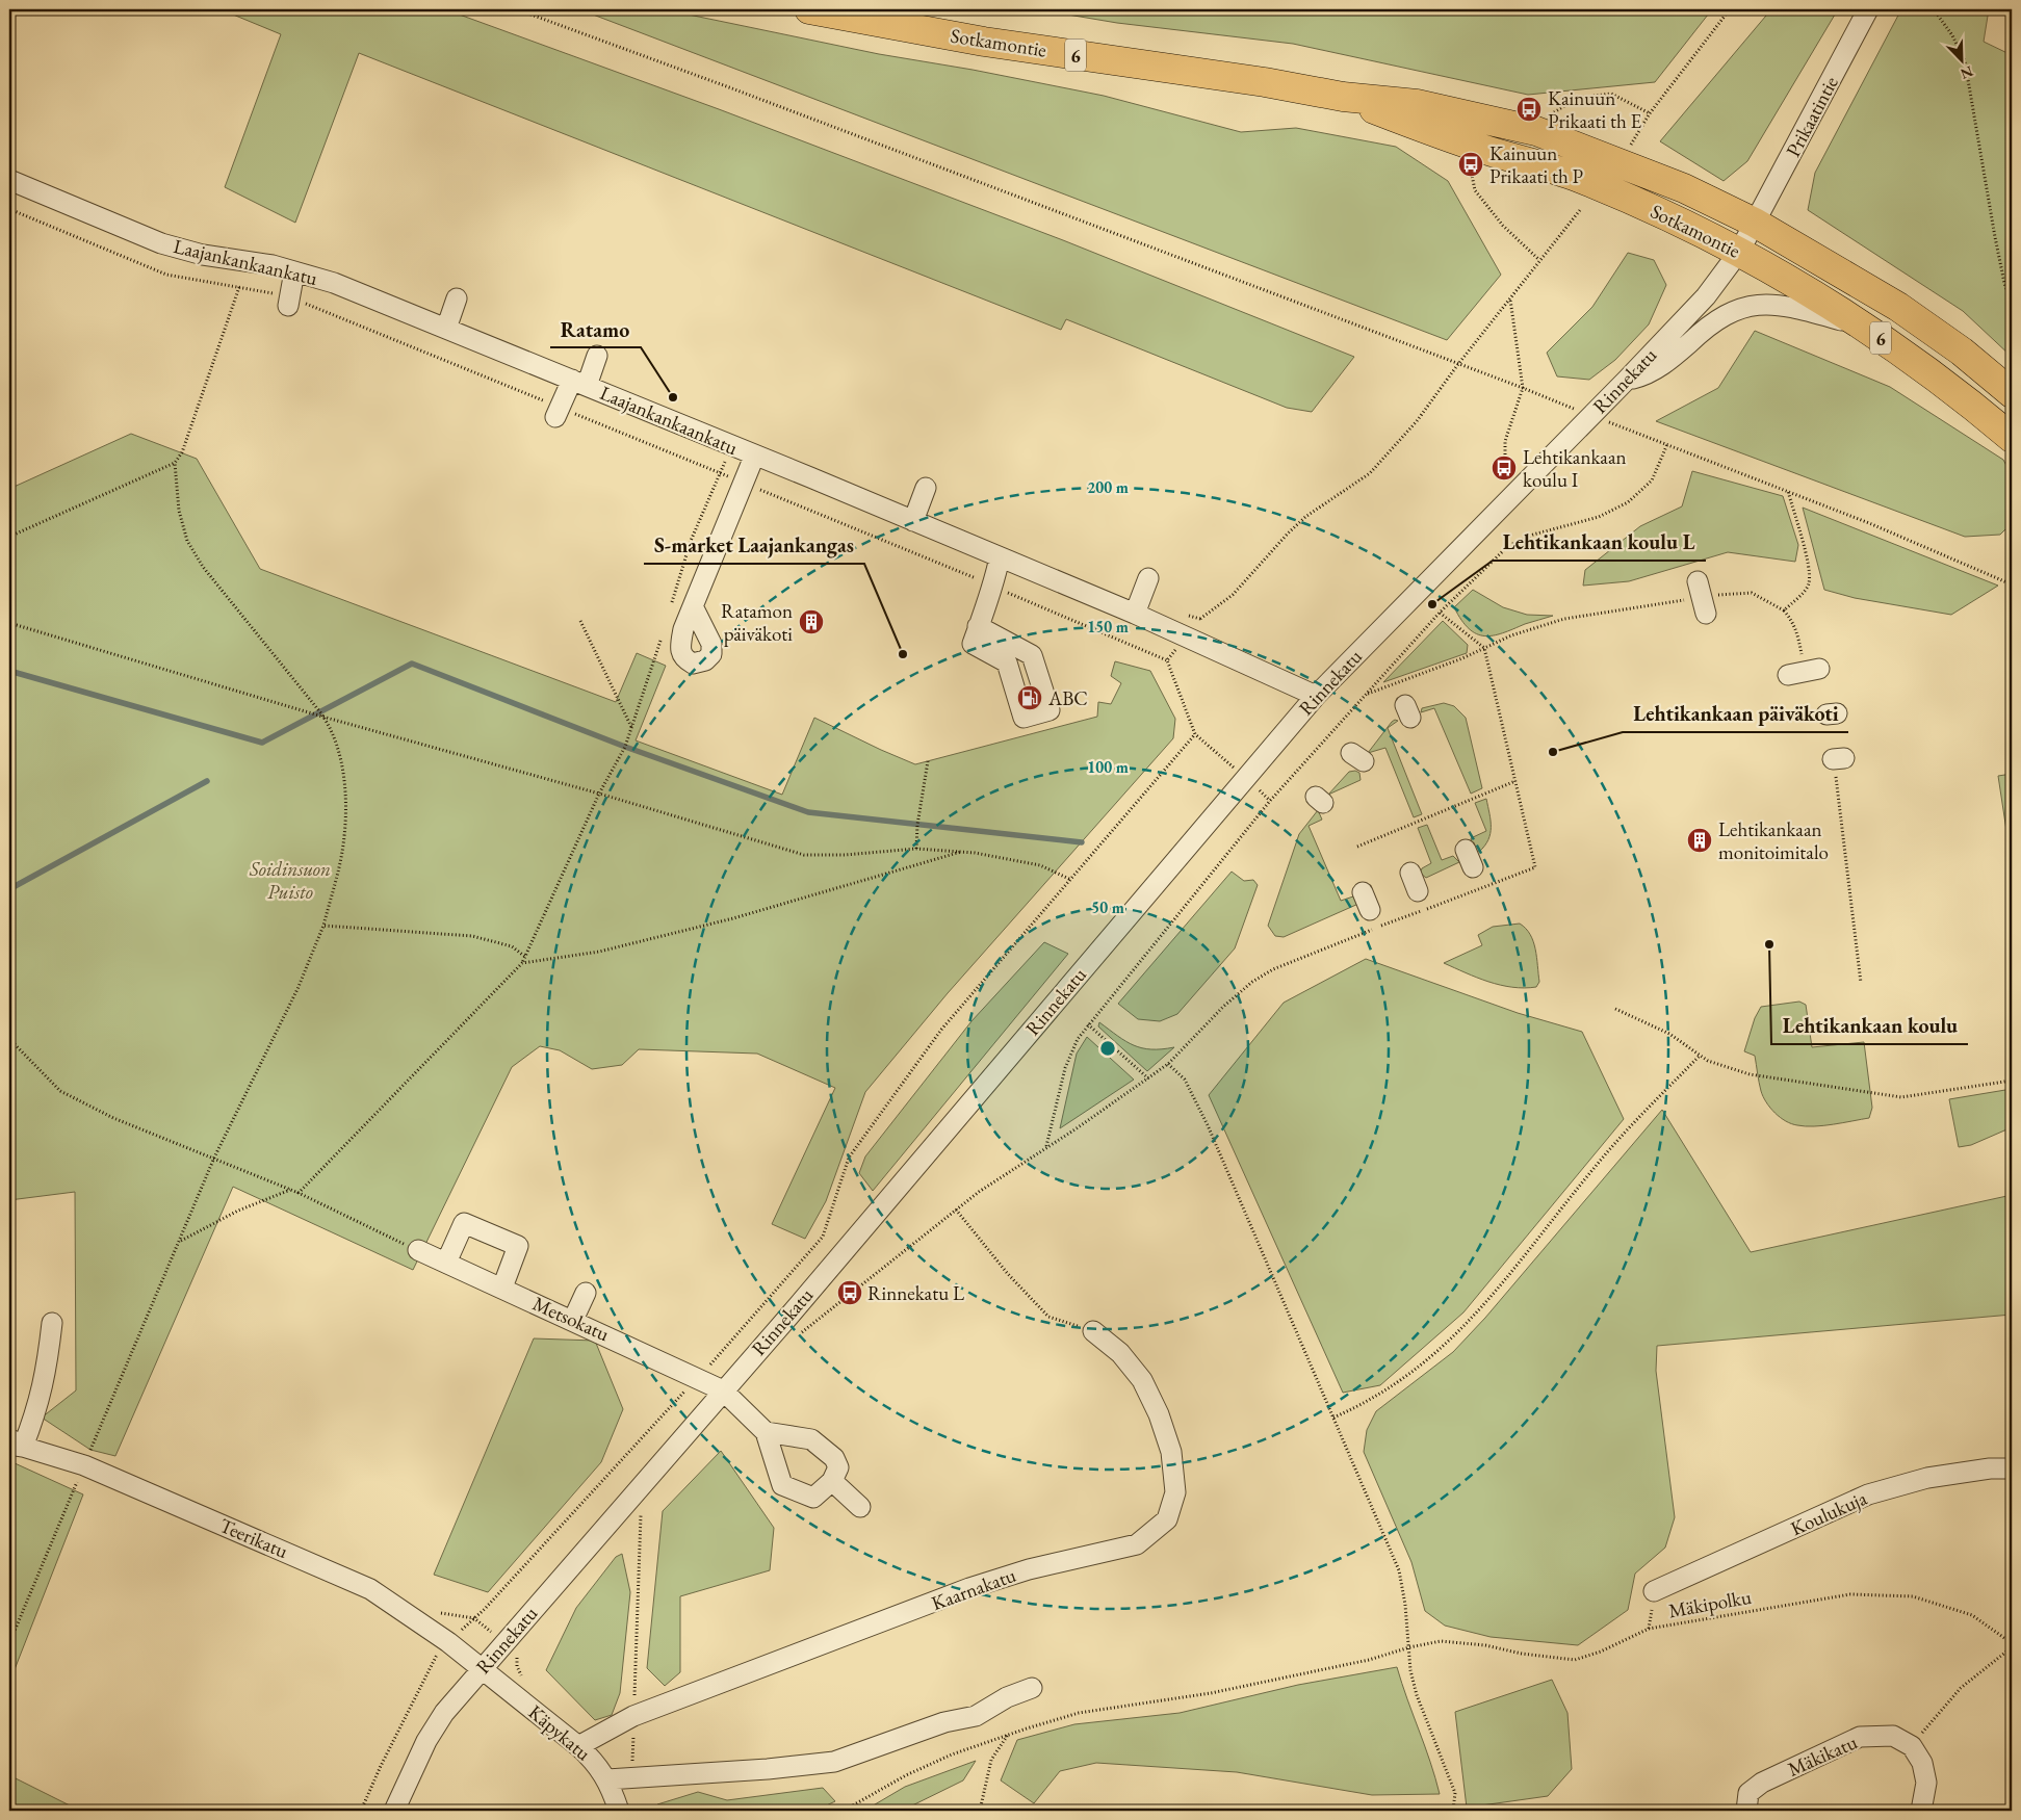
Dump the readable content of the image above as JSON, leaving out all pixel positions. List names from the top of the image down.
{
  "streets": {
    "highway": ["Sotkamontie", "6"],
    "street": [
      "Prikaatintie",
      "Laajankankaankatu",
      "Rinnekatu",
      "Metsokatu",
      "Koulukuja",
      "Teerikatu",
      "Kaarnakatu",
      "Käpykatu",
      "Mäkikatu"
    ],
    "path": ["Mäkipolku"]
  },
  "crossings": [
    ["Sotkamontie", "Prikaatintie"],
    ["Sotkamontie", "Rinnekatu"],
    ["Prikaatintie", "Rinnekatu"],
    ["Laajankankaankatu", "Rinnekatu"],
    ["Rinnekatu", "Metsokatu"],
    ["Rinnekatu", "Teerikatu"],
    ["Rinnekatu", "Käpykatu"],
    ["Teerikatu", "Käpykatu"],
    ["Kaarnakatu", "Käpykatu"]
  ],
  "parks": ["Soidinsuon Puisto"],
  "places": {
    "bus stop": [
      "Kainuun Prikaati th E",
      "Kainuun Prikaati th P",
      "Lehtikankaan koulu I",
      "Rinnekatu L"
    ],
    "other": [
      "Ratamo",
      "Lehtikankaan koulu L",
      "S-market Laajankangas",
      "Lehtikankaan päiväkoti",
      "Lehtikankaan koulu"
    ],
    "building": ["Ratamon päiväkoti", "Lehtikankaan monitoimitalo"],
    "fuel station": ["ABC"]
  },
  "north": "bottom right",
  "rings": [
    "200 m",
    "150 m",
    "100 m",
    "50 m"
  ]
}
